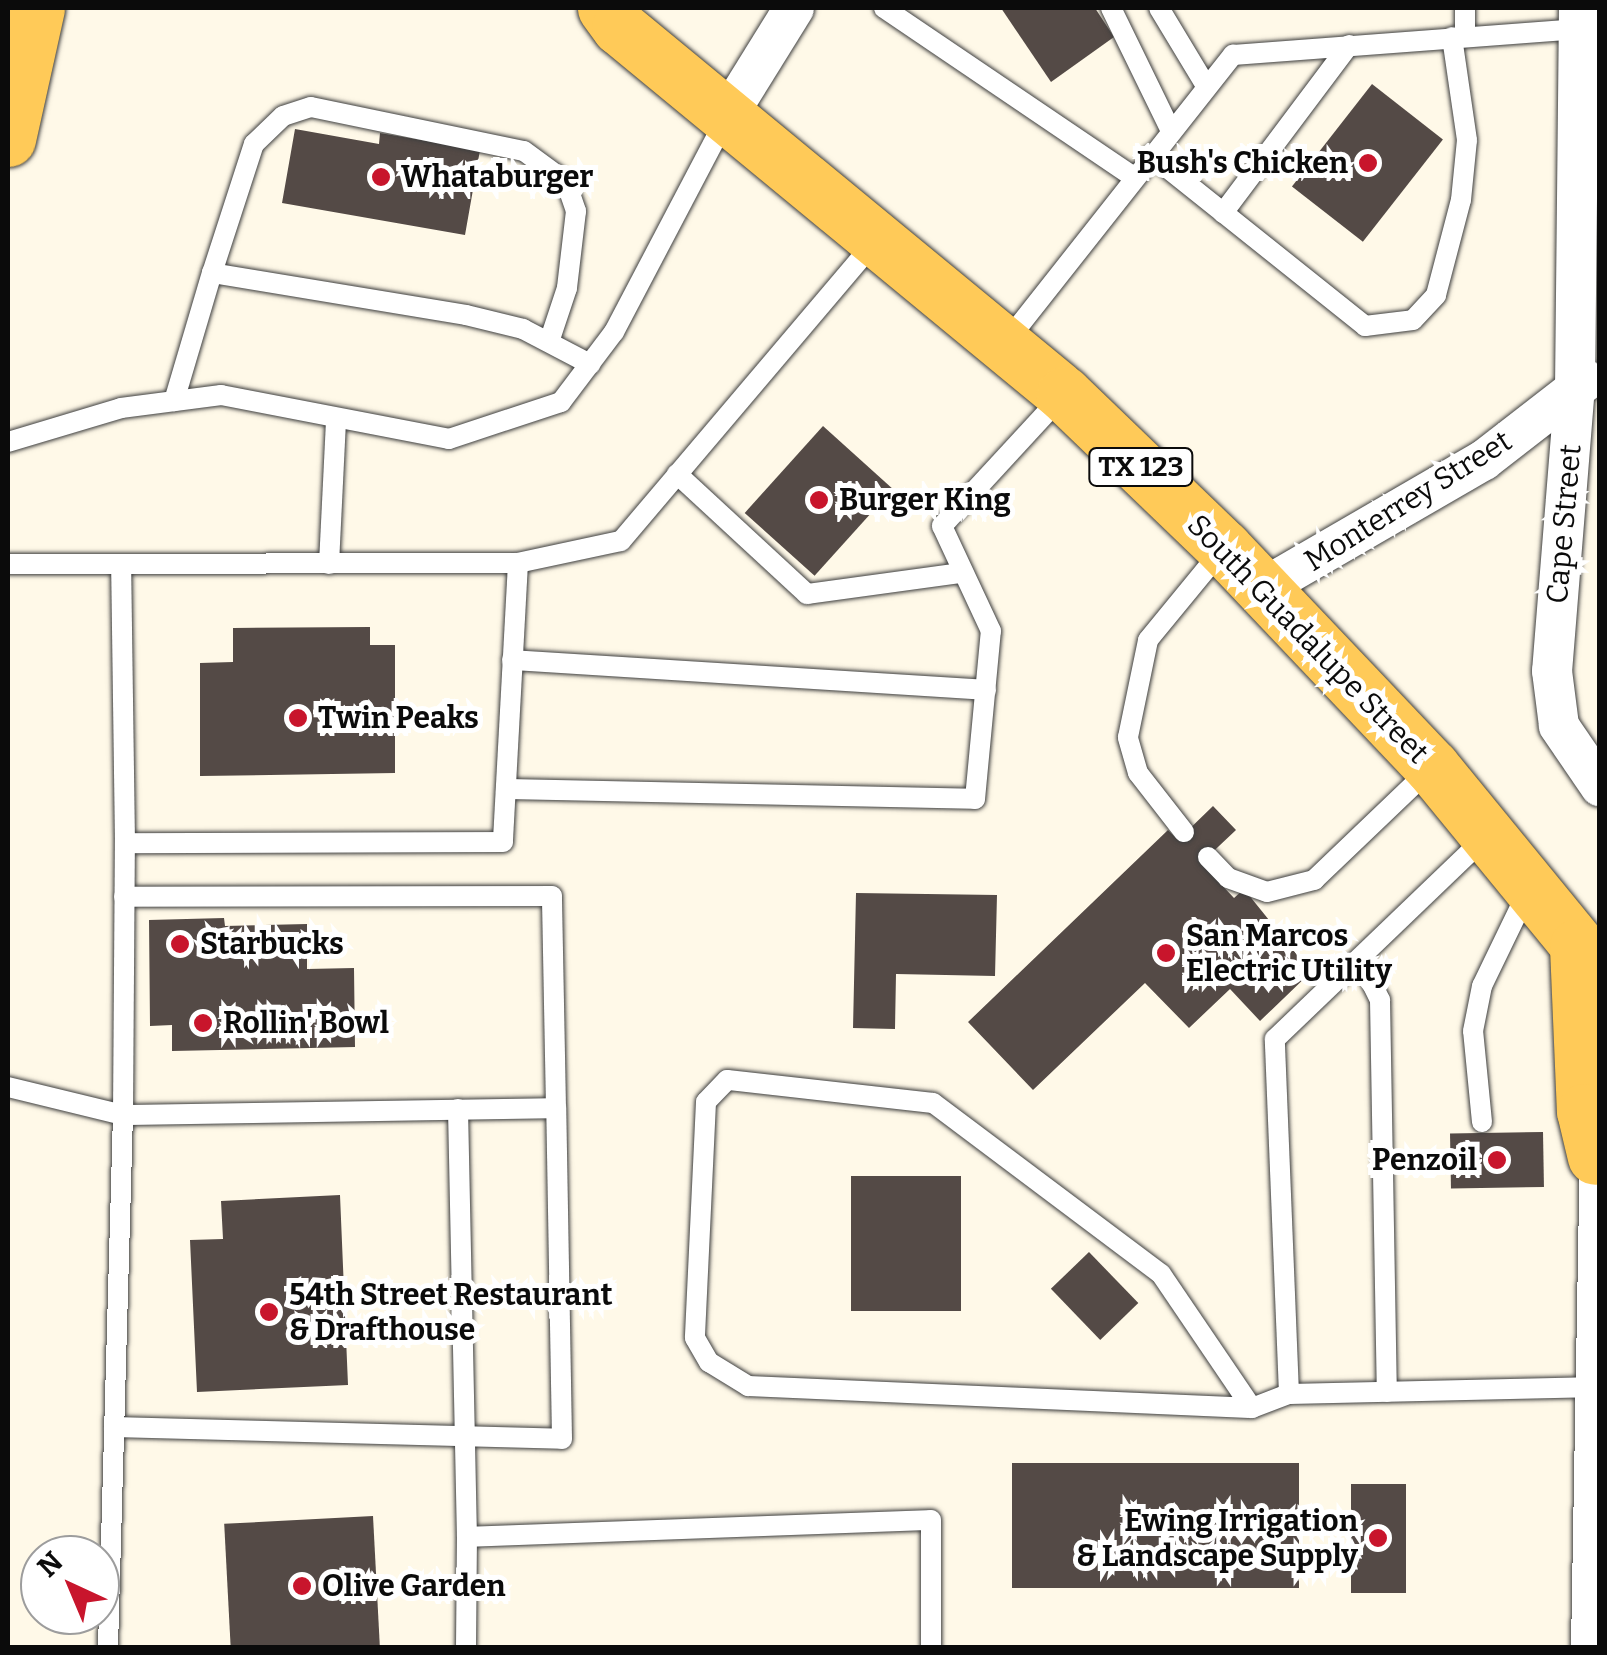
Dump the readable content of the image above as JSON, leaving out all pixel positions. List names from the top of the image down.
{
  "streets": {
    "main road": ["TX 123", "South Guadalupe Street"],
    "street": ["Monterrey Street", "Cape Street"]
  },
  "crossings": [
    ["Monterrey Street", "Cape Street"],
    ["Monterrey Street", "South Guadalupe Street"]
  ],
  "places": [
    "Bush's Chicken",
    "Whataburger",
    "Burger King",
    "Twin Peaks",
    "Starbucks",
    "San Marcos Electric Utility",
    "Rollin' Bowl",
    "Penzoil",
    "54th Street Restaurant & Drafthouse",
    "Ewing Irrigation & Landscape Supply",
    "Olive Garden"
  ],
  "north": "top left"
}
